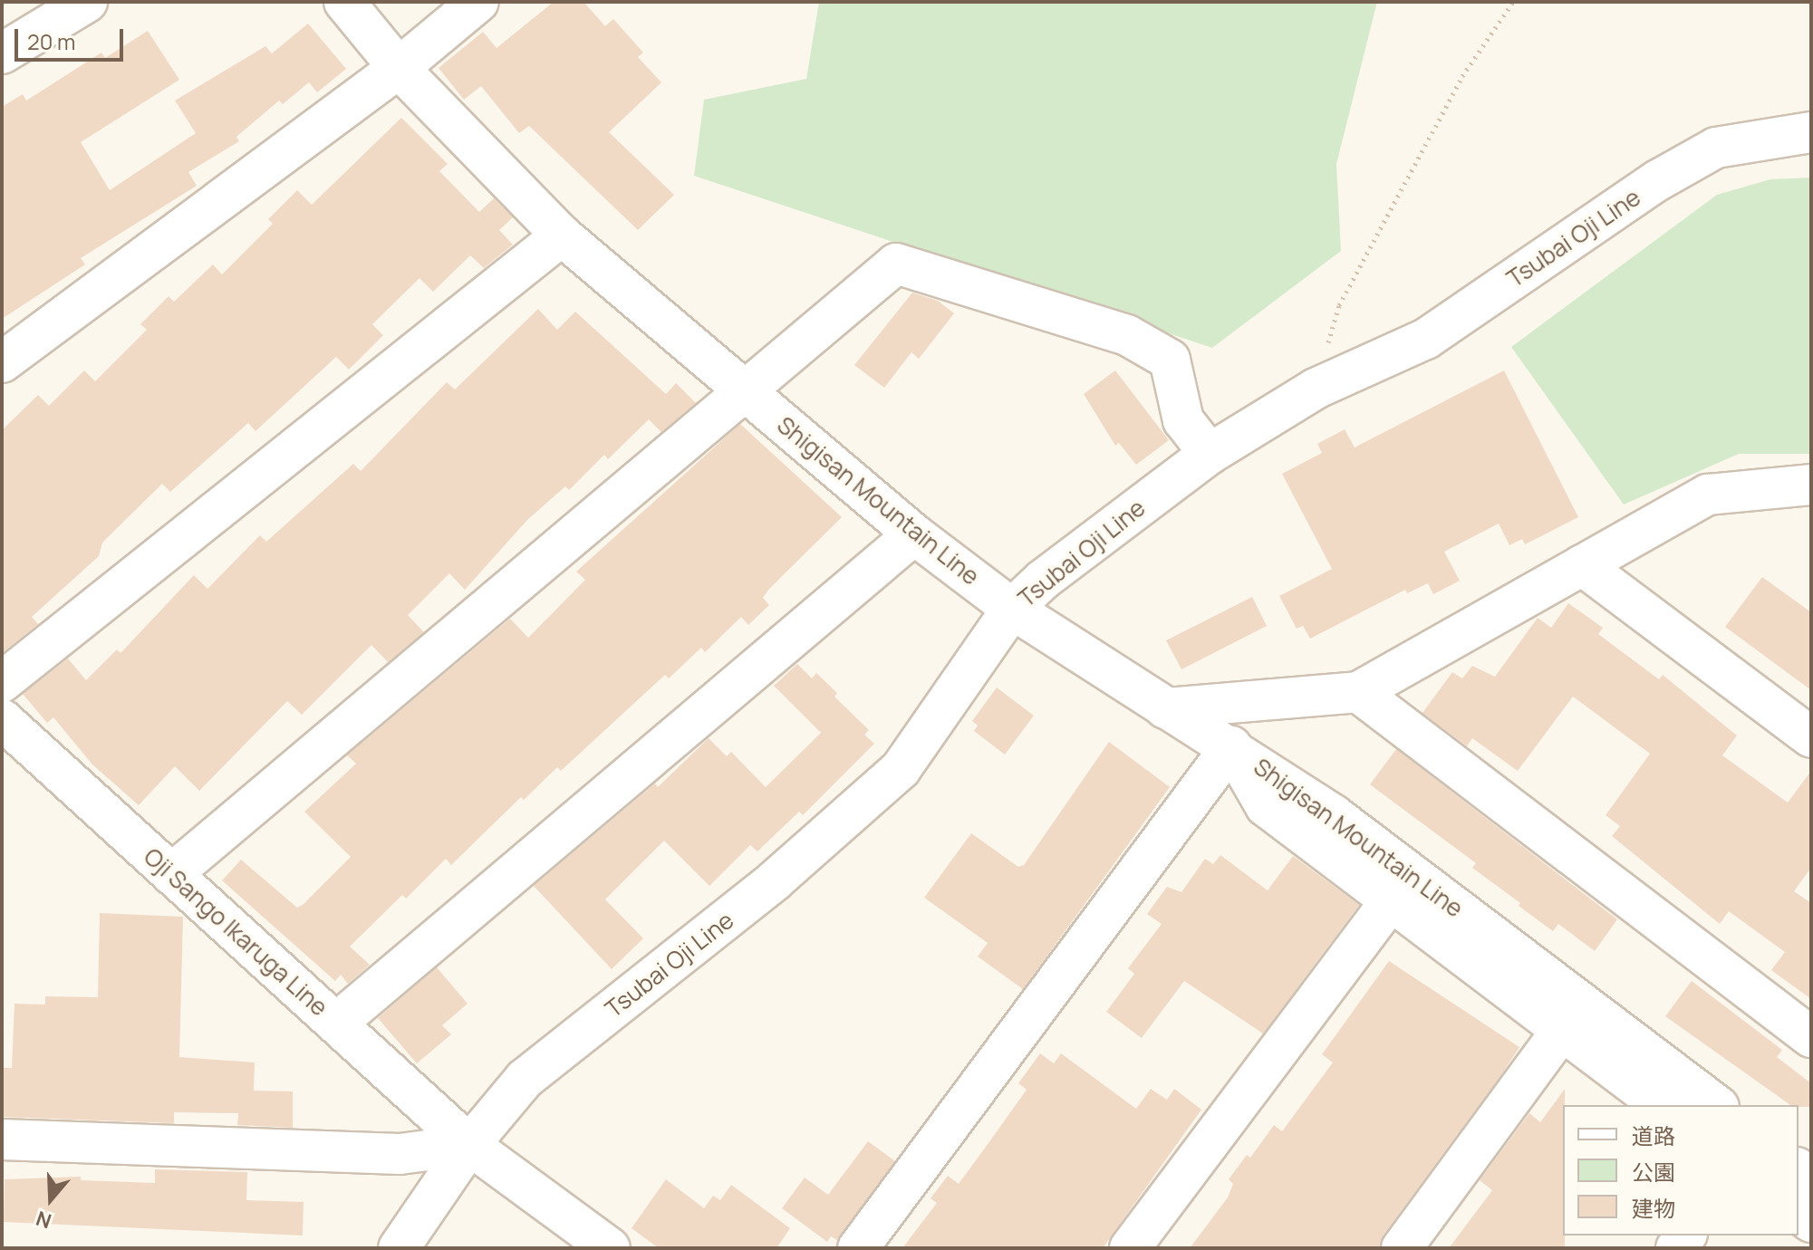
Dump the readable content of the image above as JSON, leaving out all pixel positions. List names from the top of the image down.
{
  "streets": {
    "street": ["Tsubai Oji Line", "Shigisan Mountain Line", "Oji Sango Ikaruga Line"]
  },
  "crossings": [
    ["Tsubai Oji Line", "Shigisan Mountain Line"],
    ["Tsubai Oji Line", "Oji Sango Ikaruga Line"]
  ],
  "legend": ["道路", "公園", "建物"],
  "scale_bar": "20 m",
  "north": "bottom"
}
